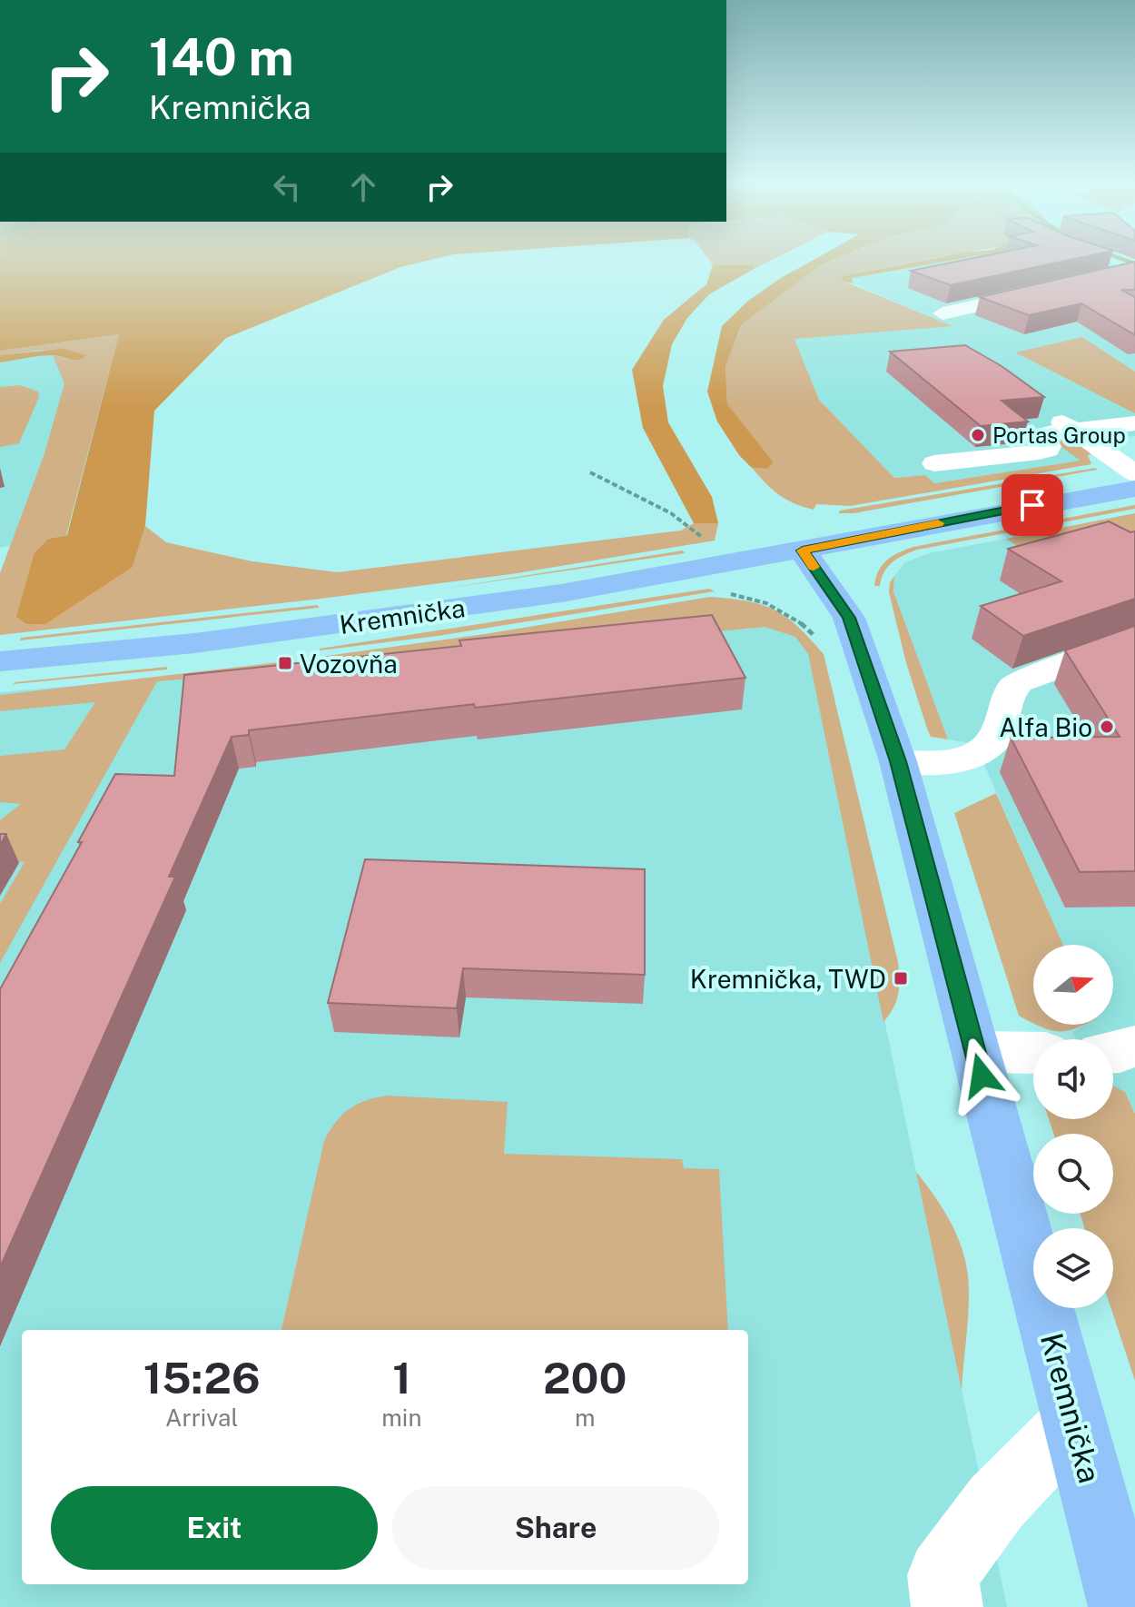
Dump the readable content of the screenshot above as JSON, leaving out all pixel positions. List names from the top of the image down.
{
  "streets": {
    "main road": ["Kremnička"]
  },
  "places": {
    "other": ["Portas Group", "Alfa Bio"],
    "transit": ["Vozovňa", "Kremnička, TWD"]
  },
  "north": "right",
  "page": {
    "turn": ["140 m", "Kremnička"],
    "eta": [
      "15:26",
      "Arrival",
      "1",
      "min",
      "200",
      "m"
    ],
    "buttons": ["Exit", "Share"]
  }
}
